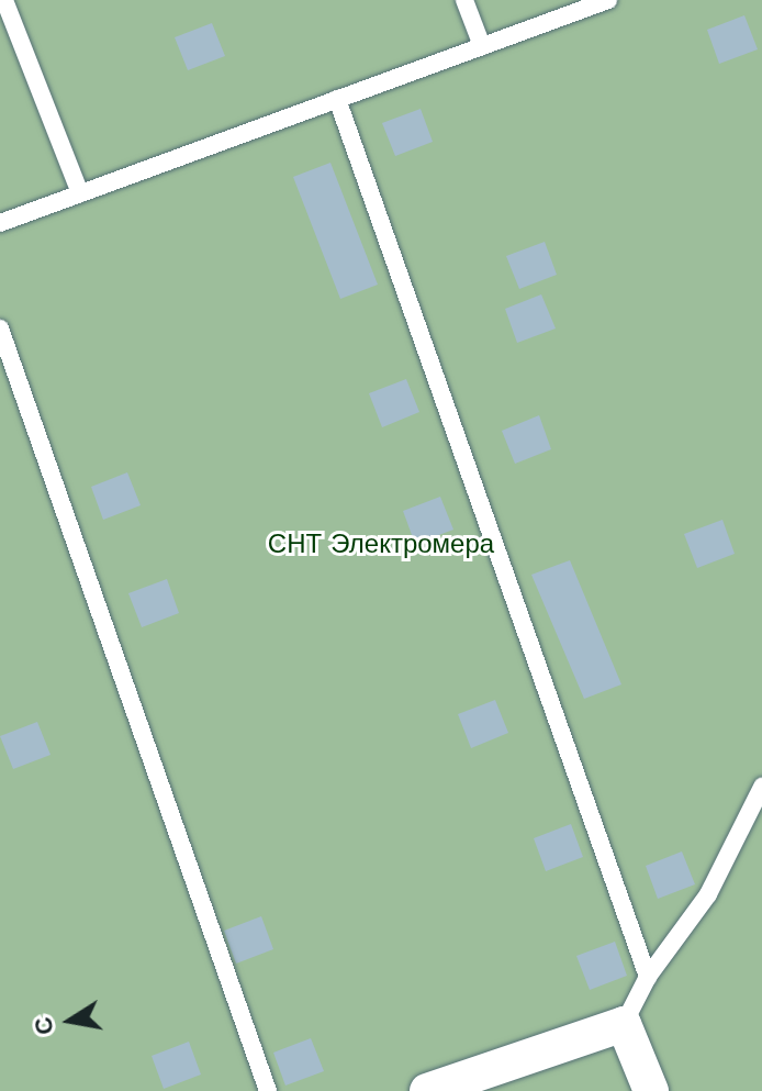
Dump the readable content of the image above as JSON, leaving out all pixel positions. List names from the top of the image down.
{
  "parks": ["СНТ Электромера"],
  "north": "left"
}
